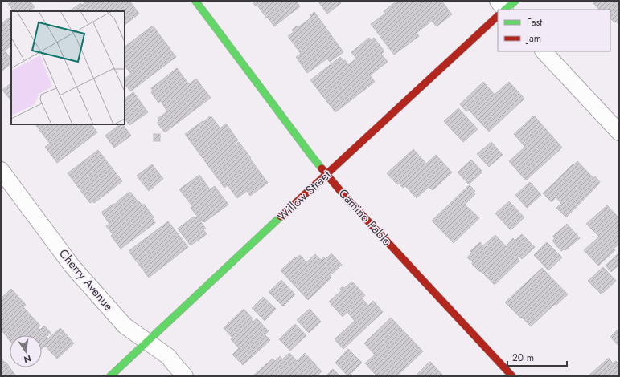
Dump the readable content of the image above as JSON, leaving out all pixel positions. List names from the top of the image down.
{
  "streets": {
    "main road": ["Willow Street", "Camino Pablo"],
    "street": ["Cherry Avenue"]
  },
  "crossings": [
    ["Willow Street", "Camino Pablo"],
    ["Willow Street", "Cherry Avenue"]
  ],
  "legend": ["Fast", "Jam"],
  "scale_bar": "20 m",
  "north": "bottom"
}
